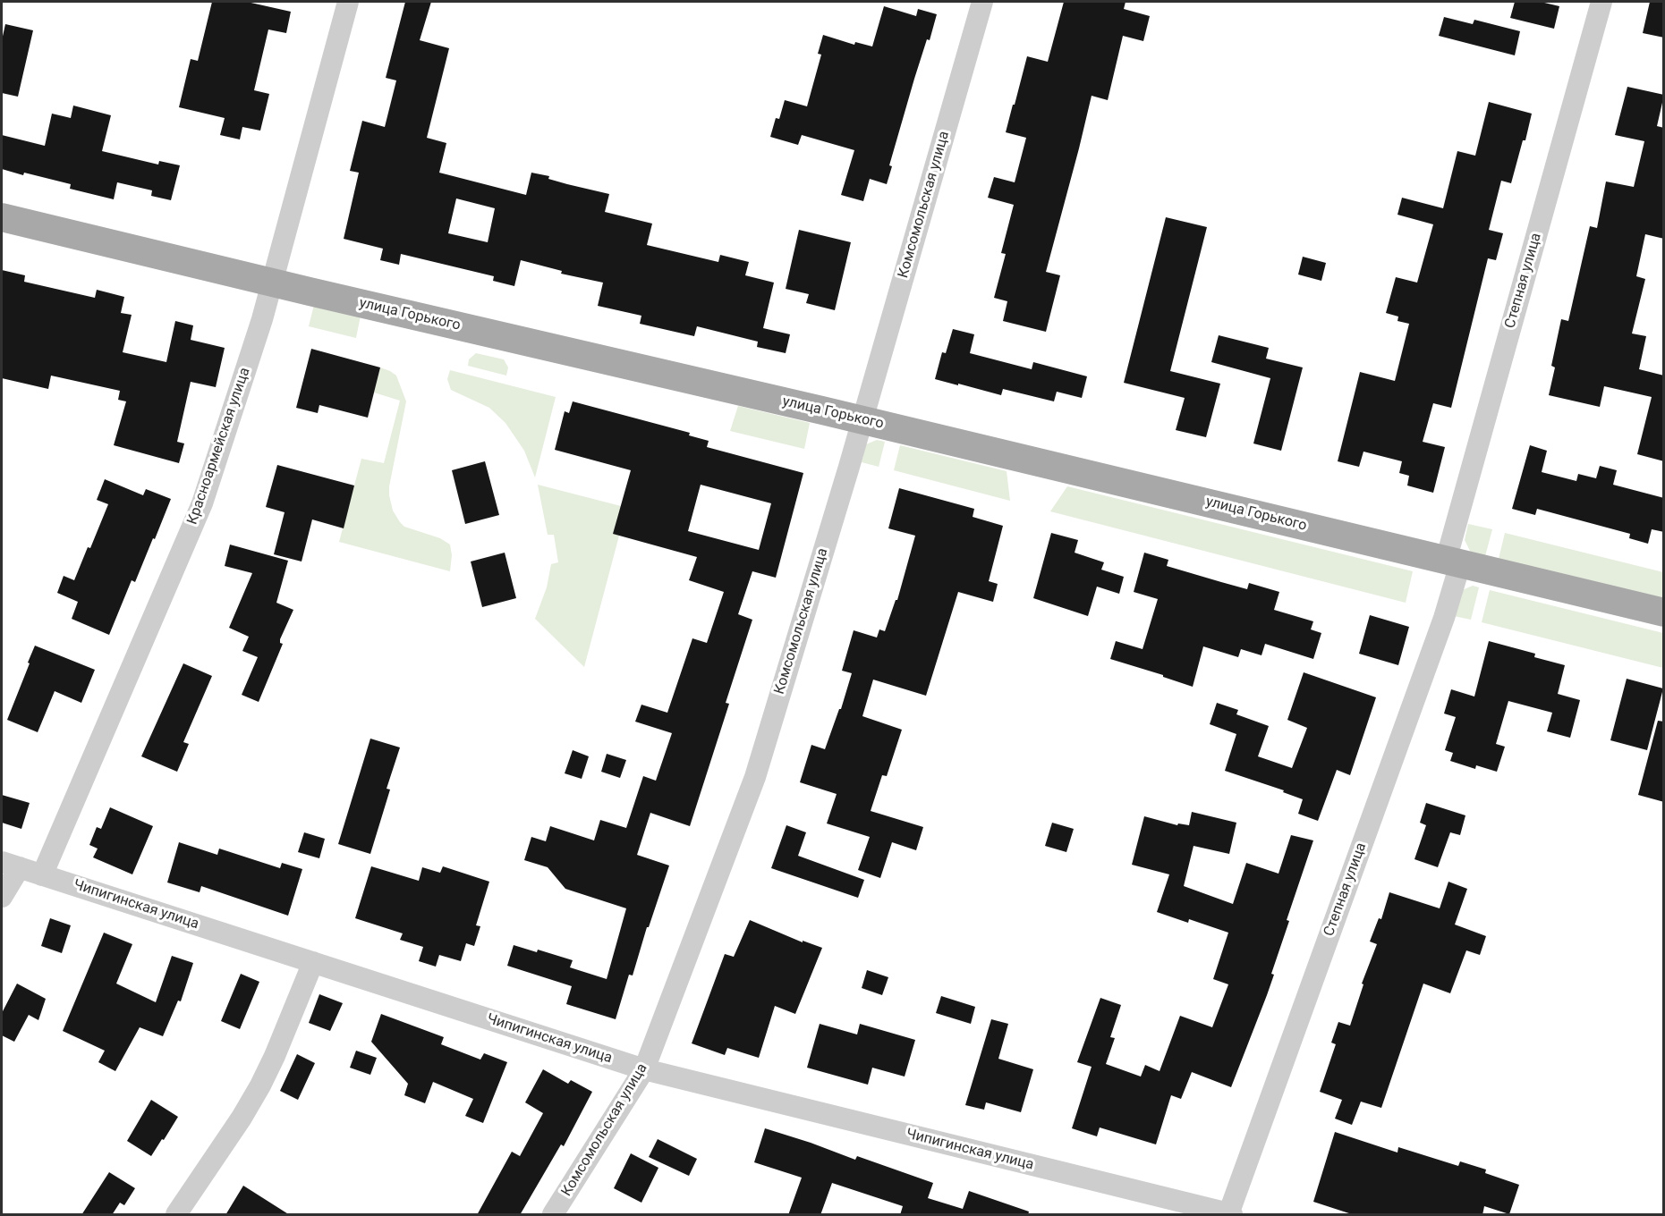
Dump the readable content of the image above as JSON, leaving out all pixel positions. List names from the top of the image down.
{
  "streets": {
    "main road": ["улица Горького"],
    "street": [
      "Комсомольская улица",
      "Степная улица",
      "Красноармейская улица",
      "Чипигинская улица"
    ]
  },
  "crossings": [
    ["Комсомольская улица", "улица Горького"],
    ["Комсомольская улица", "Чипигинская улица"],
    ["Степная улица", "улица Горького"],
    ["Степная улица", "Чипигинская улица"],
    ["улица Горького", "Красноармейская улица"],
    ["Красноармейская улица", "Чипигинская улица"]
  ]
}
